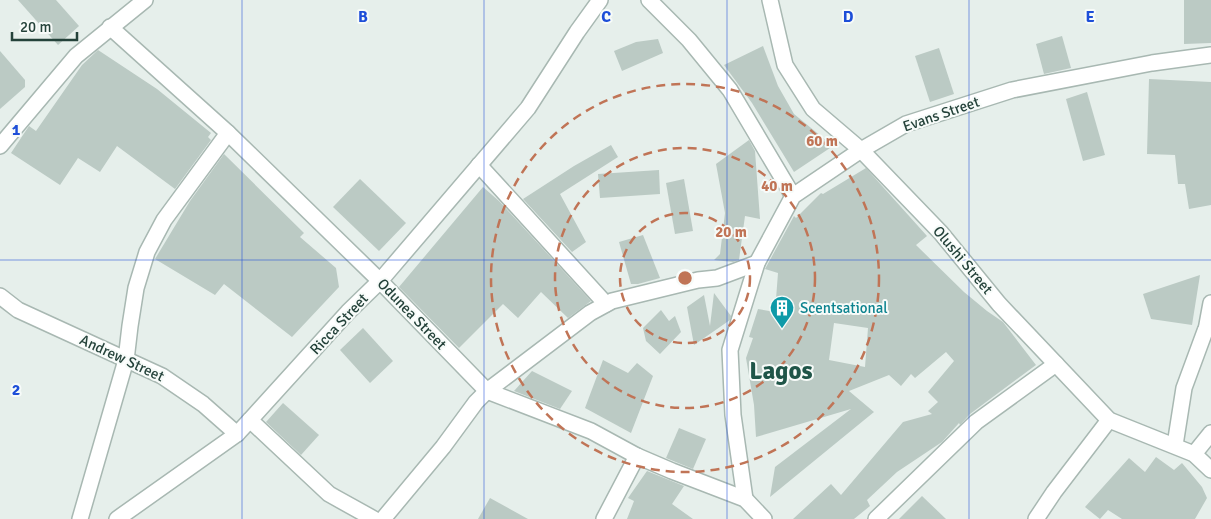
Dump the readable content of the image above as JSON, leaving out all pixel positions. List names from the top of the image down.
{
  "streets": {
    "street": [
      "Evans Street",
      "Olushi Street",
      "Odunea Street",
      "Ricca Street",
      "Andrew Street"
    ]
  },
  "crossings": [
    ["Evans Street", "Olushi Street"],
    ["Evans Street", "Odunea Street"],
    ["Odunea Street", "Ricca Street"],
    ["Ricca Street", "Andrew Street"]
  ],
  "districts": ["Lagos"],
  "places": {
    "building": ["Scentsational"]
  },
  "scale_bar": "20 m",
  "grid": {
    "columns": [
      "B",
      "C",
      "D",
      "E"
    ],
    "rows": ["1", "2"]
  },
  "rings": ["60 m", "40 m", "20 m"]
}
